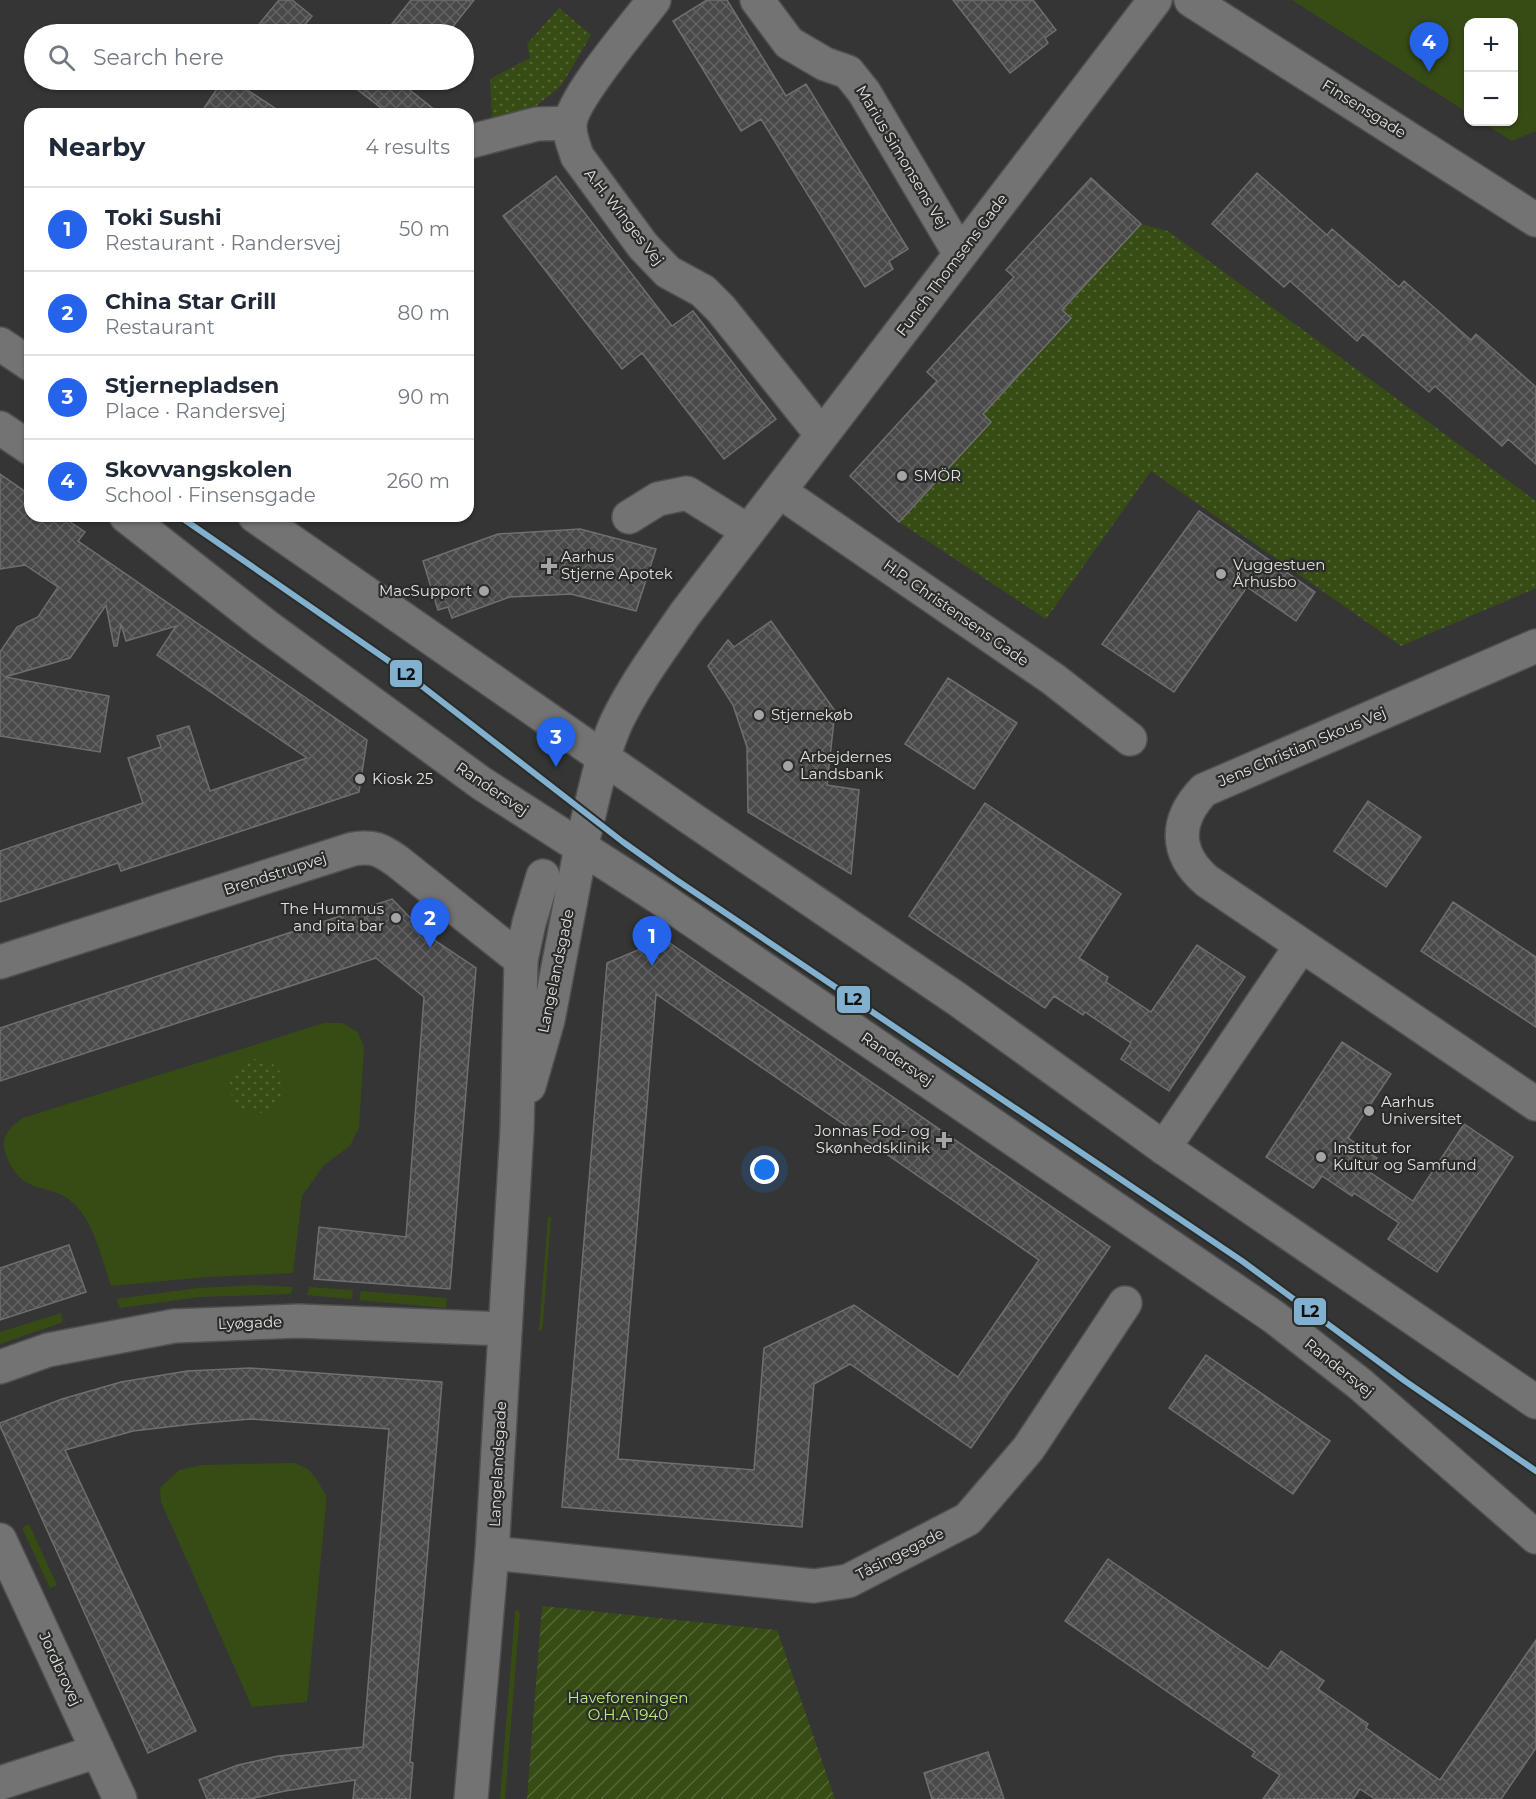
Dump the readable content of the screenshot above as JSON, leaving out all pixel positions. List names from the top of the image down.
{
  "streets": {
    "street": [
      "Finsensgade",
      "Marius Simonsens Vej",
      "A.H. Winges Vej",
      "Funch Thomsens Gade",
      "H.P. Christensens Gade",
      "Jens Christian Skous Vej",
      "Randersvej",
      "Brendstrupvej",
      "Langelandsgade",
      "Lyøgade",
      "Tåsingegade",
      "Jordbrovej"
    ]
  },
  "crossings": [
    ["Marius Simonsens Vej", "Funch Thomsens Gade"],
    ["A.H. Winges Vej", "Funch Thomsens Gade"],
    ["Funch Thomsens Gade", "H.P. Christensens Gade"],
    ["Funch Thomsens Gade", "Randersvej"],
    ["Funch Thomsens Gade", "Langelandsgade"],
    ["Randersvej", "Langelandsgade"],
    ["Brendstrupvej", "Langelandsgade"],
    ["Langelandsgade", "Lyøgade"],
    ["Langelandsgade", "Tåsingegade"]
  ],
  "parks": ["Haveforeningen O.H.A 1940"],
  "places": {
    "other": [
      "SMÖR",
      "Vuggestuen Århusbo",
      "MacSupport",
      "Stjernekøb",
      "Arbejdernes Landsbank",
      "Kiosk 25",
      "The Hummus and pita bar",
      "Aarhus Universitet",
      "Institut for Kultur og Samfund"
    ],
    "health": ["Aarhus Stjerne Apotek", "Jonnas Fod- og Skønhedsklinik"]
  },
  "lines": ["transit line L2"],
  "page": {
    "map_buttons": ["+", "−"],
    "pins": [
      "4",
      "3",
      "2",
      "1"
    ],
    "search": "Search here",
    "heading": ["Nearby", "4 results"],
    "list": [
      {
        "mark": "1",
        "name": "Toki Sushi",
        "note": "Restaurant · Randersvej",
        "value": "50 m"
      },
      {
        "mark": "2",
        "name": "China Star Grill",
        "note": "Restaurant",
        "value": "80 m"
      },
      {
        "mark": "3",
        "name": "Stjernepladsen",
        "note": "Place · Randersvej",
        "value": "90 m"
      },
      {
        "mark": "4",
        "name": "Skovvangskolen",
        "note": "School · Finsensgade",
        "value": "260 m"
      }
    ]
  }
}
